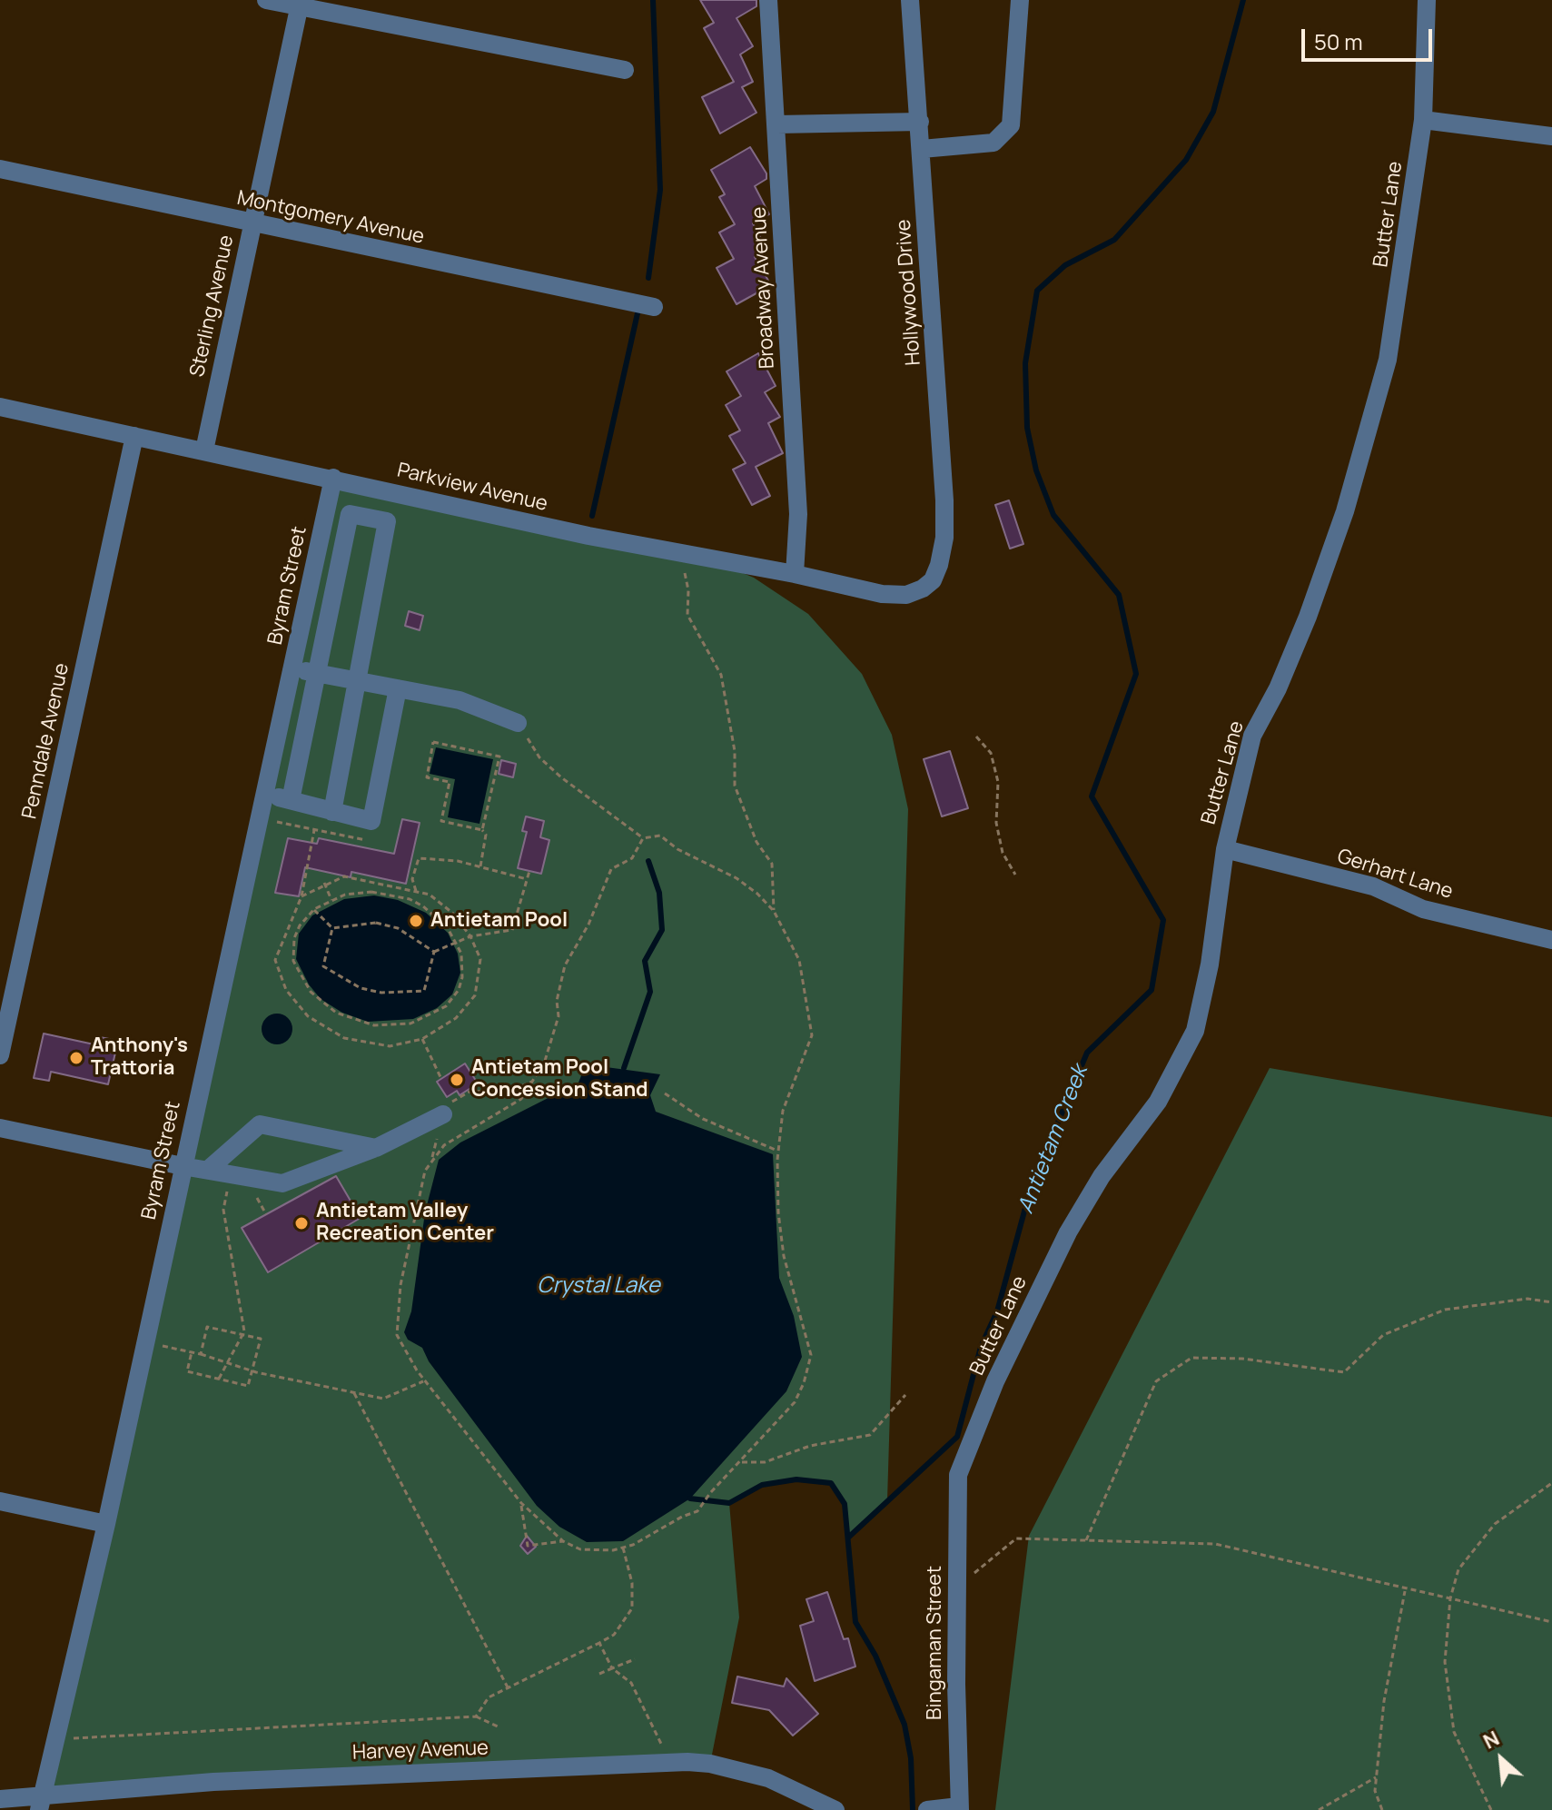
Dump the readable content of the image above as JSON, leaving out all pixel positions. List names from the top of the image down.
{
  "streets": {
    "street": [
      "Butter Lane",
      "Montgomery Avenue",
      "Broadway Avenue",
      "Hollywood Drive",
      "Sterling Avenue",
      "Parkview Avenue",
      "Byram Street",
      "Penndale Avenue",
      "Gerhart Lane",
      "Bingaman Street",
      "Harvey Avenue"
    ]
  },
  "crossings": [
    ["Butter Lane", "Gerhart Lane"],
    ["Butter Lane", "Bingaman Street"],
    ["Montgomery Avenue", "Sterling Avenue"],
    ["Broadway Avenue", "Parkview Avenue"],
    ["Hollywood Drive", "Parkview Avenue"],
    ["Sterling Avenue", "Parkview Avenue"],
    ["Parkview Avenue", "Byram Street"],
    ["Parkview Avenue", "Penndale Avenue"],
    ["Byram Street", "Harvey Avenue"]
  ],
  "water": ["Antietam Creek", "Crystal Lake"],
  "places": [
    "Antietam Pool",
    "Anthony's Trattoria",
    "Antietam Pool Concession Stand",
    "Antietam Valley Recreation Center"
  ],
  "scale_bar": "50 m",
  "north": "top left"
}
